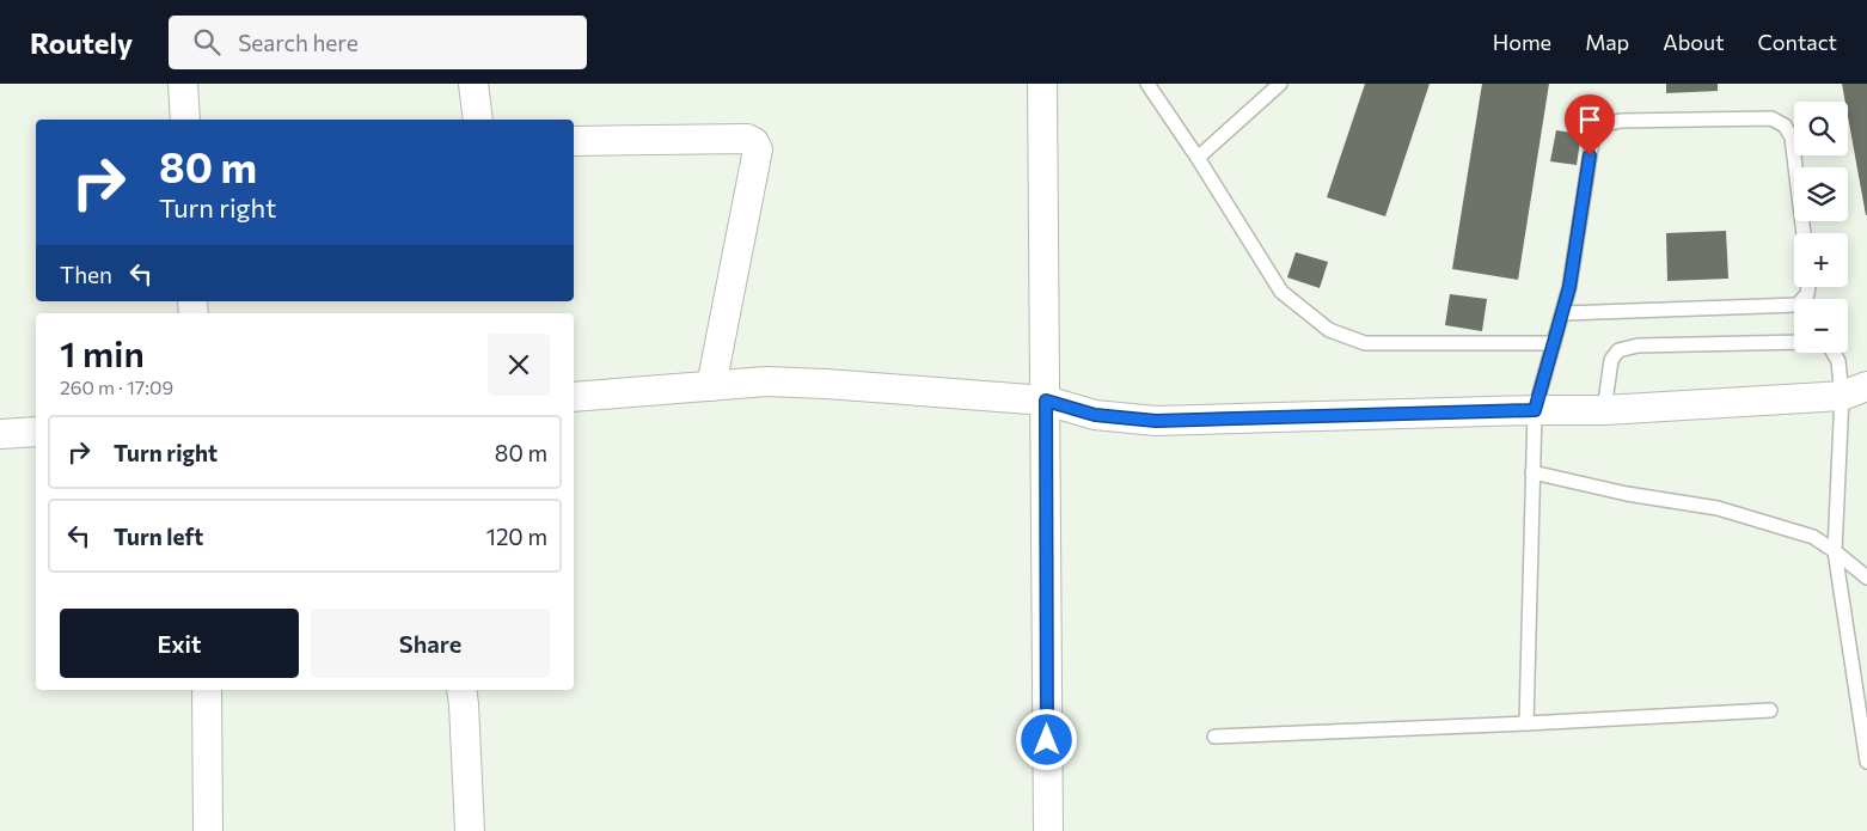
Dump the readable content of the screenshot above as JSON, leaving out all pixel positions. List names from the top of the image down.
{
  "page": {
    "header": "Routely",
    "search": "Search here",
    "nav": [
      "Home",
      "Map",
      "About",
      "Contact"
    ],
    "map_buttons": ["+", "−"],
    "turn": ["80 m", "Turn right"],
    "then": "Then",
    "heading": ["1 min", "260 m · 17:09"],
    "list": [
      {
        "name": "Turn right",
        "value": "80 m"
      },
      {
        "name": "Turn left",
        "value": "120 m"
      }
    ],
    "buttons": ["Exit", "Share"]
  }
}
